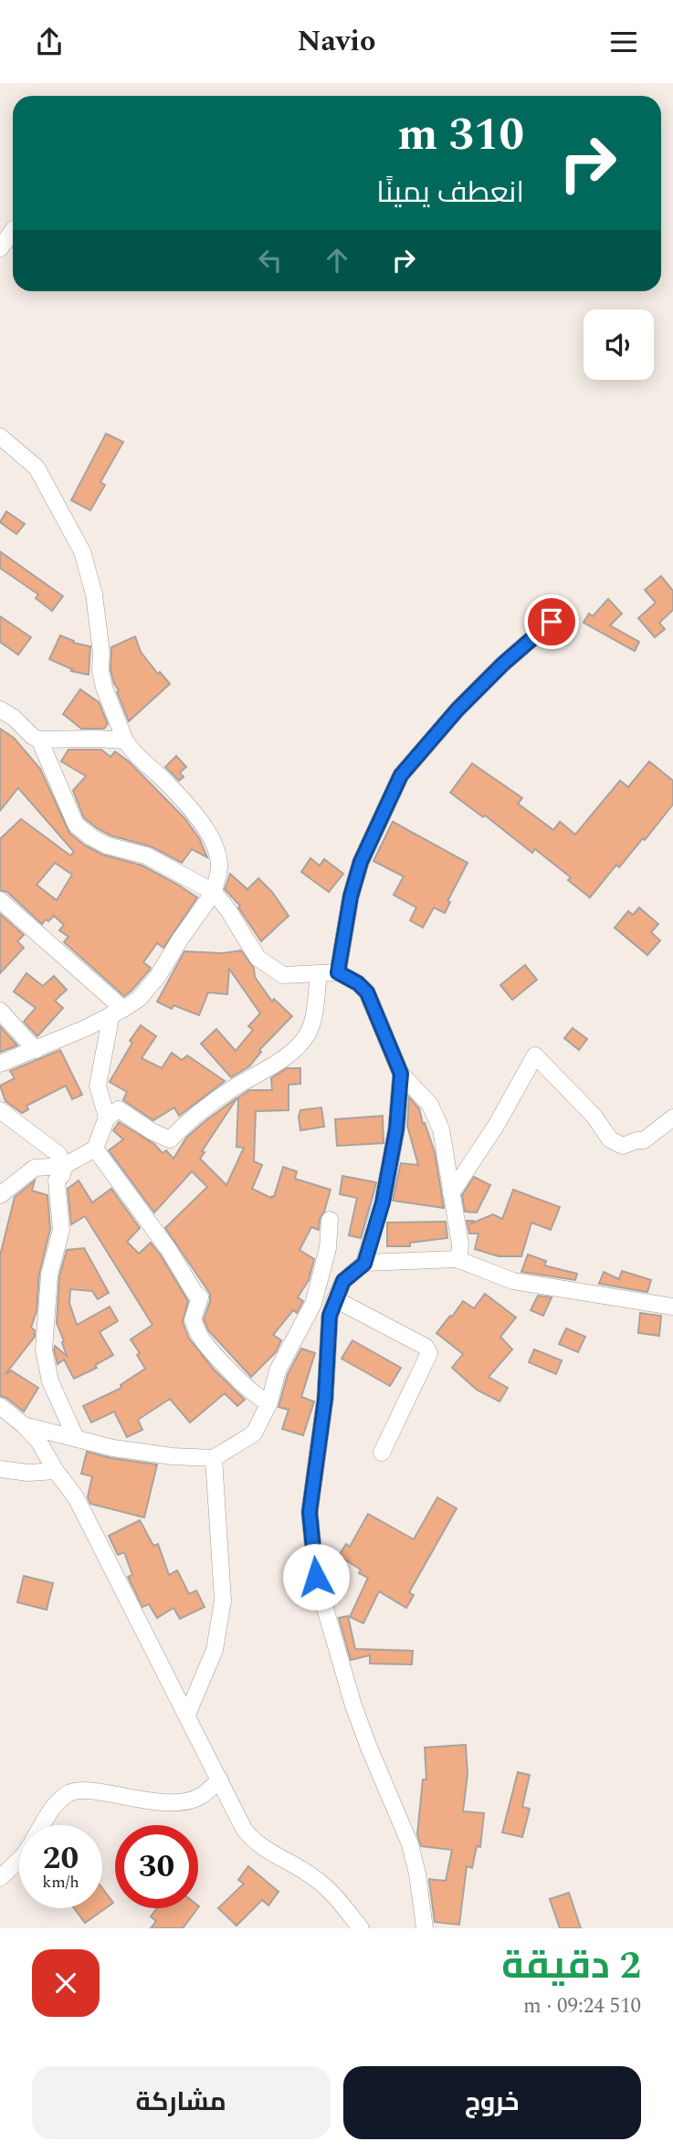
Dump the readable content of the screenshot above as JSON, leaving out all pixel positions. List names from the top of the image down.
{
  "page": {
    "header": "Navio",
    "turn": ["310 m", "انعطف يمينًا"],
    "speed": "20 km/h",
    "limit": "30",
    "heading": ["2 دقيقة", "510 m · 09:24"],
    "buttons": ["خروج", "مشاركة"]
  }
}
